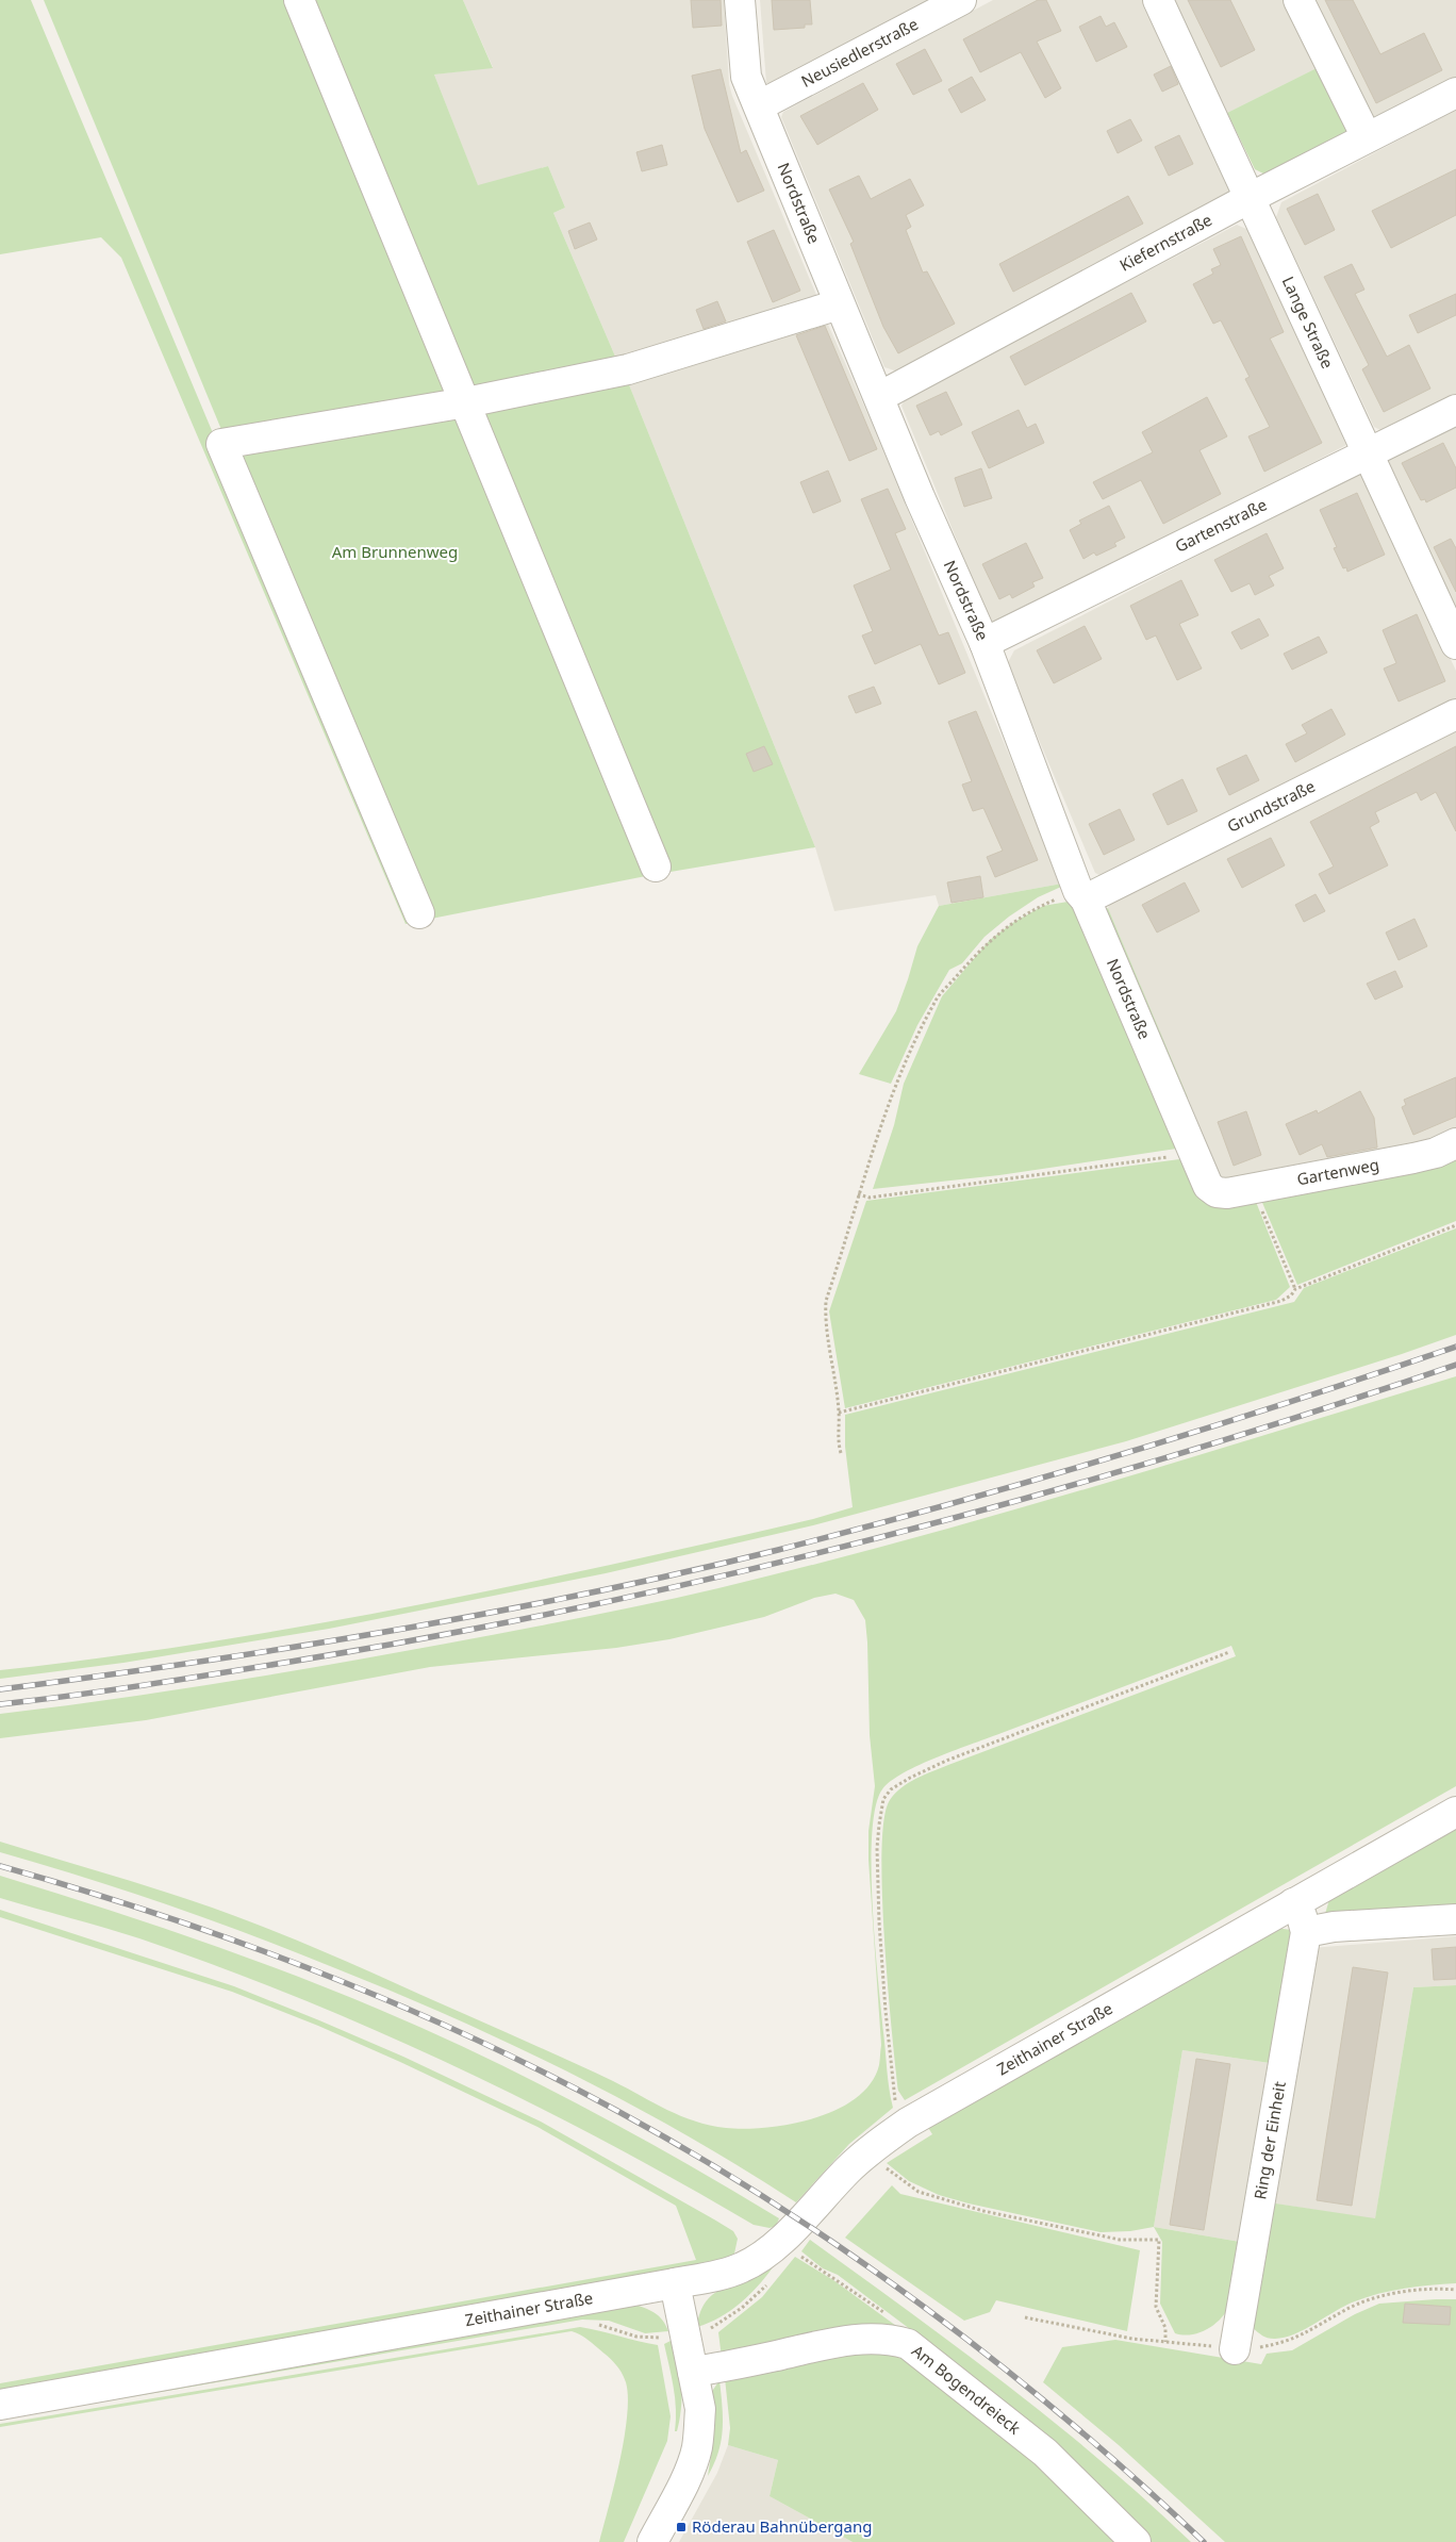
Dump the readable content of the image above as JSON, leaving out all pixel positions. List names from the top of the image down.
{
  "streets": {
    "street": [
      "Neusiedlerstraße",
      "Nordstraße",
      "Kiefernstraße",
      "Lange Straße",
      "Gartenstraße",
      "Grundstraße",
      "Gartenweg",
      "Zeithainer Straße",
      "Ring der Einheit",
      "Am Bogendreieck"
    ]
  },
  "crossings": [
    ["Neusiedlerstraße", "Nordstraße"],
    ["Nordstraße", "Kiefernstraße"],
    ["Nordstraße", "Gartenstraße"],
    ["Nordstraße", "Grundstraße"],
    ["Nordstraße", "Gartenweg"],
    ["Kiefernstraße", "Lange Straße"],
    ["Lange Straße", "Gartenstraße"]
  ],
  "parks": ["Am Brunnenweg"],
  "places": {
    "transit": ["Röderau Bahnübergang"]
  }
}
